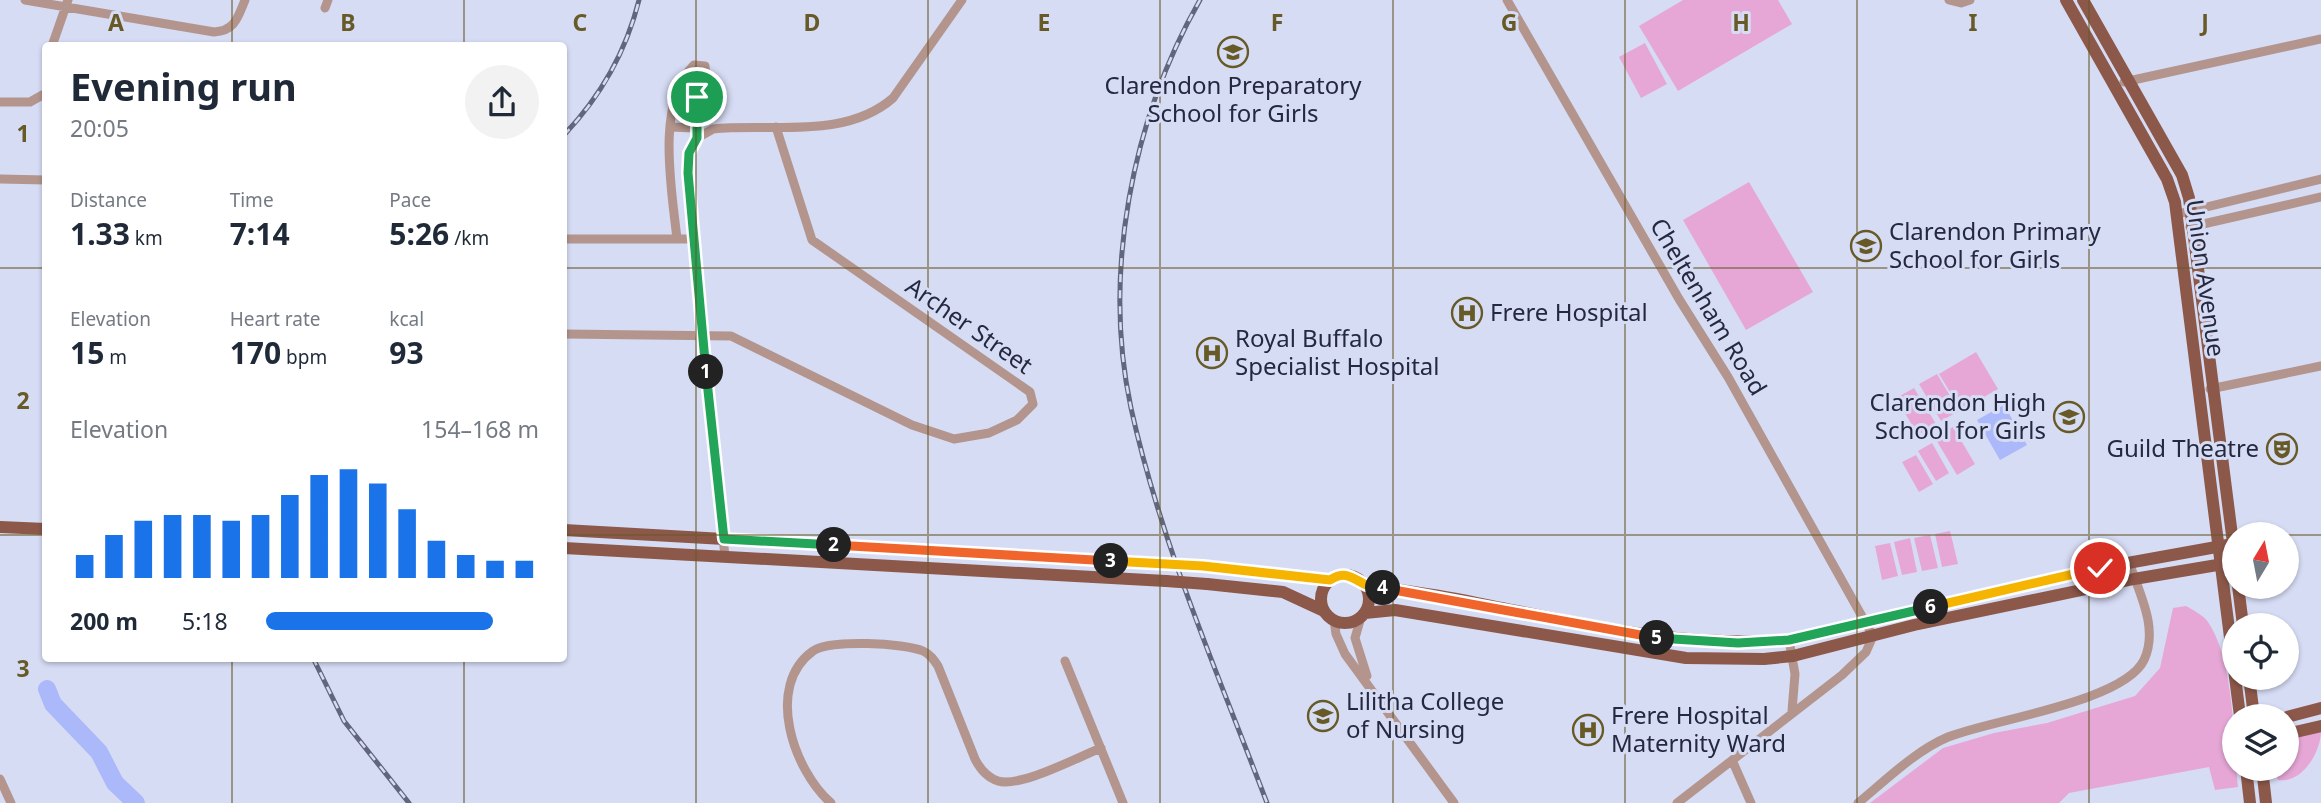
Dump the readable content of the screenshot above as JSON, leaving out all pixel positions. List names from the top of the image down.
{
  "streets": {
    "main road": ["Union Avenue"],
    "street": ["Cheltenham Road", "Archer Street"]
  },
  "places": {
    "school or university": [
      "Clarendon Preparatory School for Girls",
      "Clarendon Primary School for Girls",
      "Clarendon High School for Girls",
      "Lilitha College of Nursing"
    ],
    "hospital": ["Frere Hospital", "Royal Buffalo Specialist Hospital", "Frere Hospital Maternity Ward"],
    "theatre": ["Guild Theatre"]
  },
  "north": "top",
  "page": {
    "heading": ["Evening run", "20:05"],
    "stats": [
      ["Distance", "1.33 km"],
      ["Time", "7:14"],
      ["Pace", "5:26 /km"],
      ["Elevation", "15 m"],
      ["Heart rate", "170 bpm"],
      ["kcal", "93"]
    ],
    "pins": [
      "1",
      "2",
      "3",
      "4",
      "6",
      "5"
    ],
    "chart": ["Elevation", "154–168 m"],
    "list": [
      {
        "name": "200 m",
        "note": "5:18"
      }
    ]
  },
  "grid": {
    "columns": [
      "A",
      "B",
      "C",
      "D",
      "E",
      "F",
      "G",
      "H",
      "I",
      "J"
    ],
    "rows": ["1", "2", "3"]
  }
}
